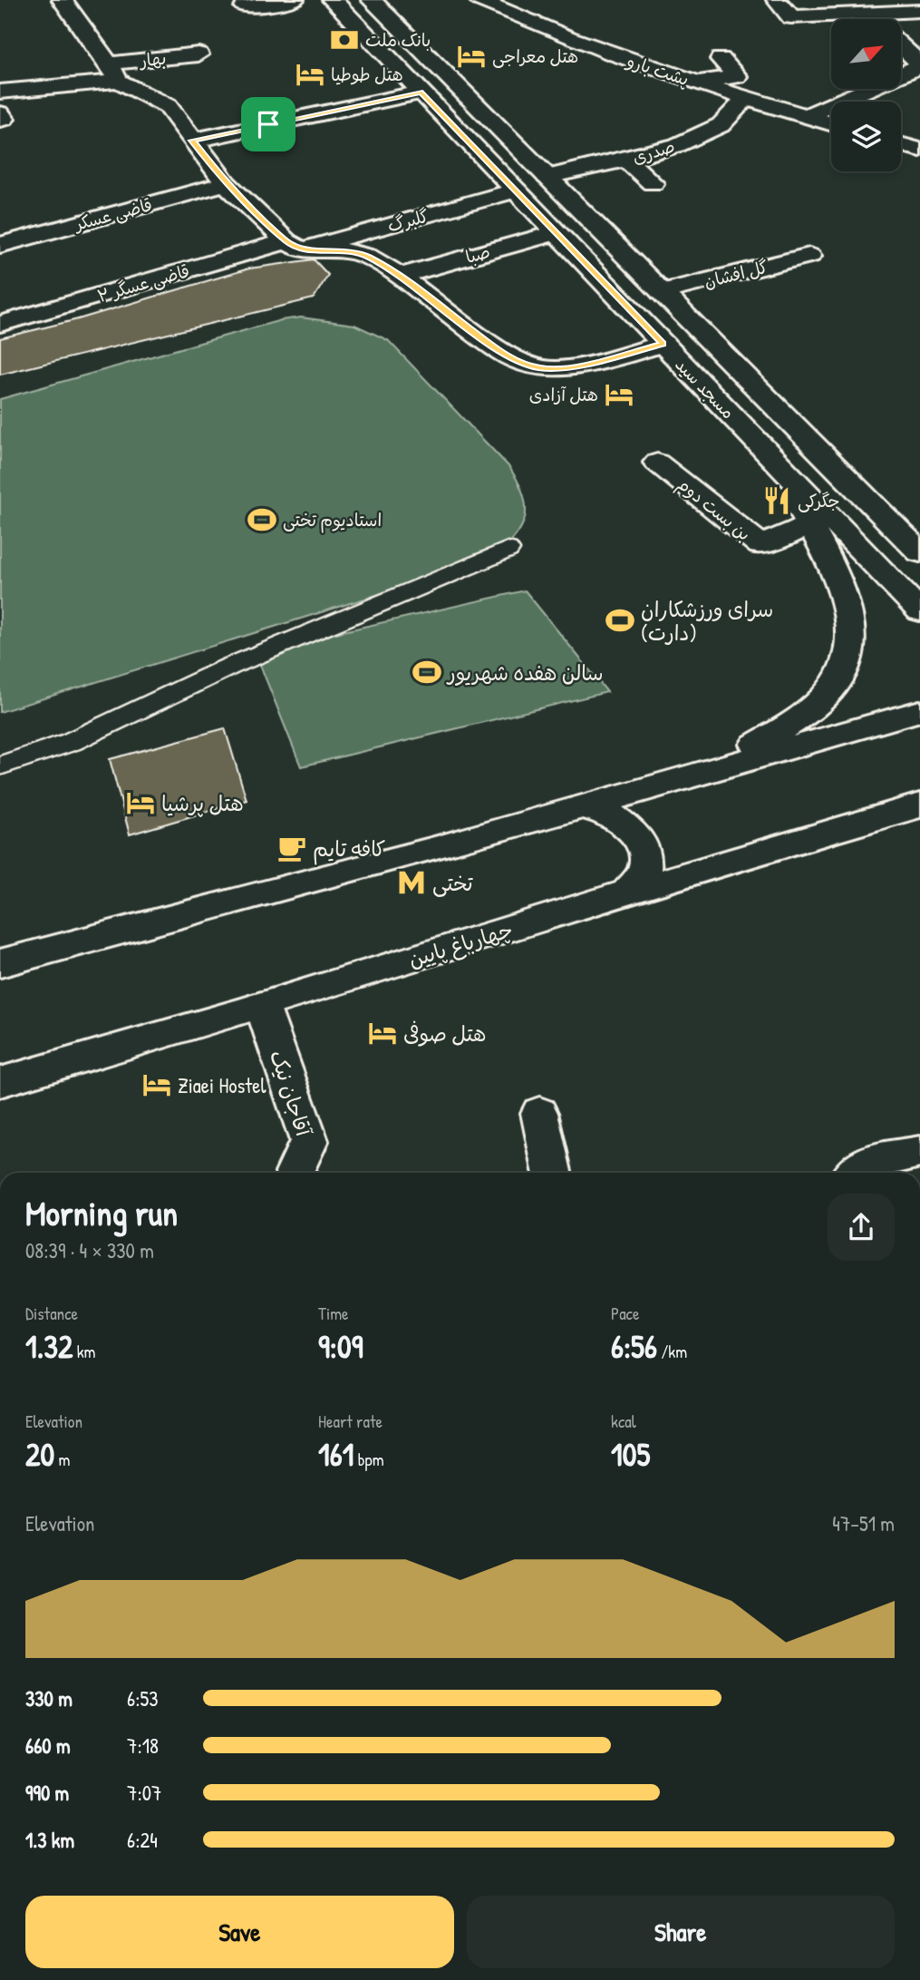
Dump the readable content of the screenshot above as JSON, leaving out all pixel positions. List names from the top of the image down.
{
  "streets": {
    "street": [
      "بهار",
      "پشت بارو",
      "صدری",
      "قاضی عسکر",
      "گلبرگ",
      "صبا",
      "گل افشان",
      "قاضی عسگر ۲",
      "مسجد سید",
      "بن بست دوم",
      "چهارباغ پایین",
      "آقاجان نیک"
    ]
  },
  "crossings": [
    ["پشت بارو", "صدری"],
    ["صدری", "مسجد سید"],
    ["گلبرگ", "قاضی عسگر ۲"],
    ["گلبرگ", "مسجد سید"],
    ["صبا", "مسجد سید"],
    ["گل افشان", "مسجد سید"],
    ["چهارباغ پایین", "آقاجان نیک"]
  ],
  "places": {
    "bank": ["بانک ملت"],
    "hotel": [
      "هتل معراجی",
      "هتل طوطیا",
      "هتل آزادی",
      "هتل پرشیا",
      "هتل صوفی",
      "Ziaei Hostel"
    ],
    "restaurant": ["جگرکی"],
    "sports": ["استادیوم تختی", "سرای ورزشکاران (دارت)", "سالن هفده شهریور"],
    "cafe": ["کافه تایم"],
    "metro station": ["تختی"]
  },
  "north": "top right",
  "page": {
    "heading": ["Morning run", "08:39 · 4 × 330 m"],
    "stats": [
      ["Distance", "1.32 km"],
      ["Time", "9:09"],
      ["Pace", "6:56 /km"],
      ["Elevation", "20 m"],
      ["Heart rate", "161 bpm"],
      ["kcal", "105"]
    ],
    "chart": ["Elevation", "47–51 m"],
    "list": [
      {
        "name": "330 m",
        "note": "6:53"
      },
      {
        "name": "660 m",
        "note": "7:18"
      },
      {
        "name": "990 m",
        "note": "7:07"
      },
      {
        "name": "1.3 km",
        "note": "6:24"
      }
    ],
    "buttons": ["Save", "Share"]
  }
}
